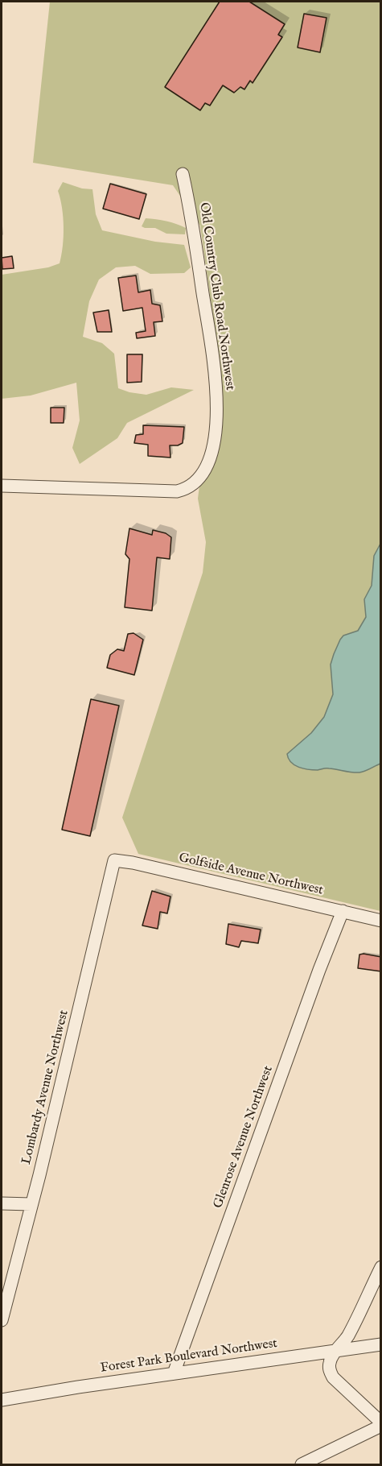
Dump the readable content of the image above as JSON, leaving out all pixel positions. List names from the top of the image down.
{
  "streets": {
    "street": [
      "Old Country Club Road Northwest",
      "Golfside Avenue Northwest",
      "Lombardy Avenue Northwest",
      "Glenrose Avenue Northwest",
      "Forest Park Boulevard Northwest"
    ]
  },
  "crossings": [
    ["Golfside Avenue Northwest", "Lombardy Avenue Northwest"],
    ["Golfside Avenue Northwest", "Glenrose Avenue Northwest"],
    ["Glenrose Avenue Northwest", "Forest Park Boulevard Northwest"]
  ]
}
